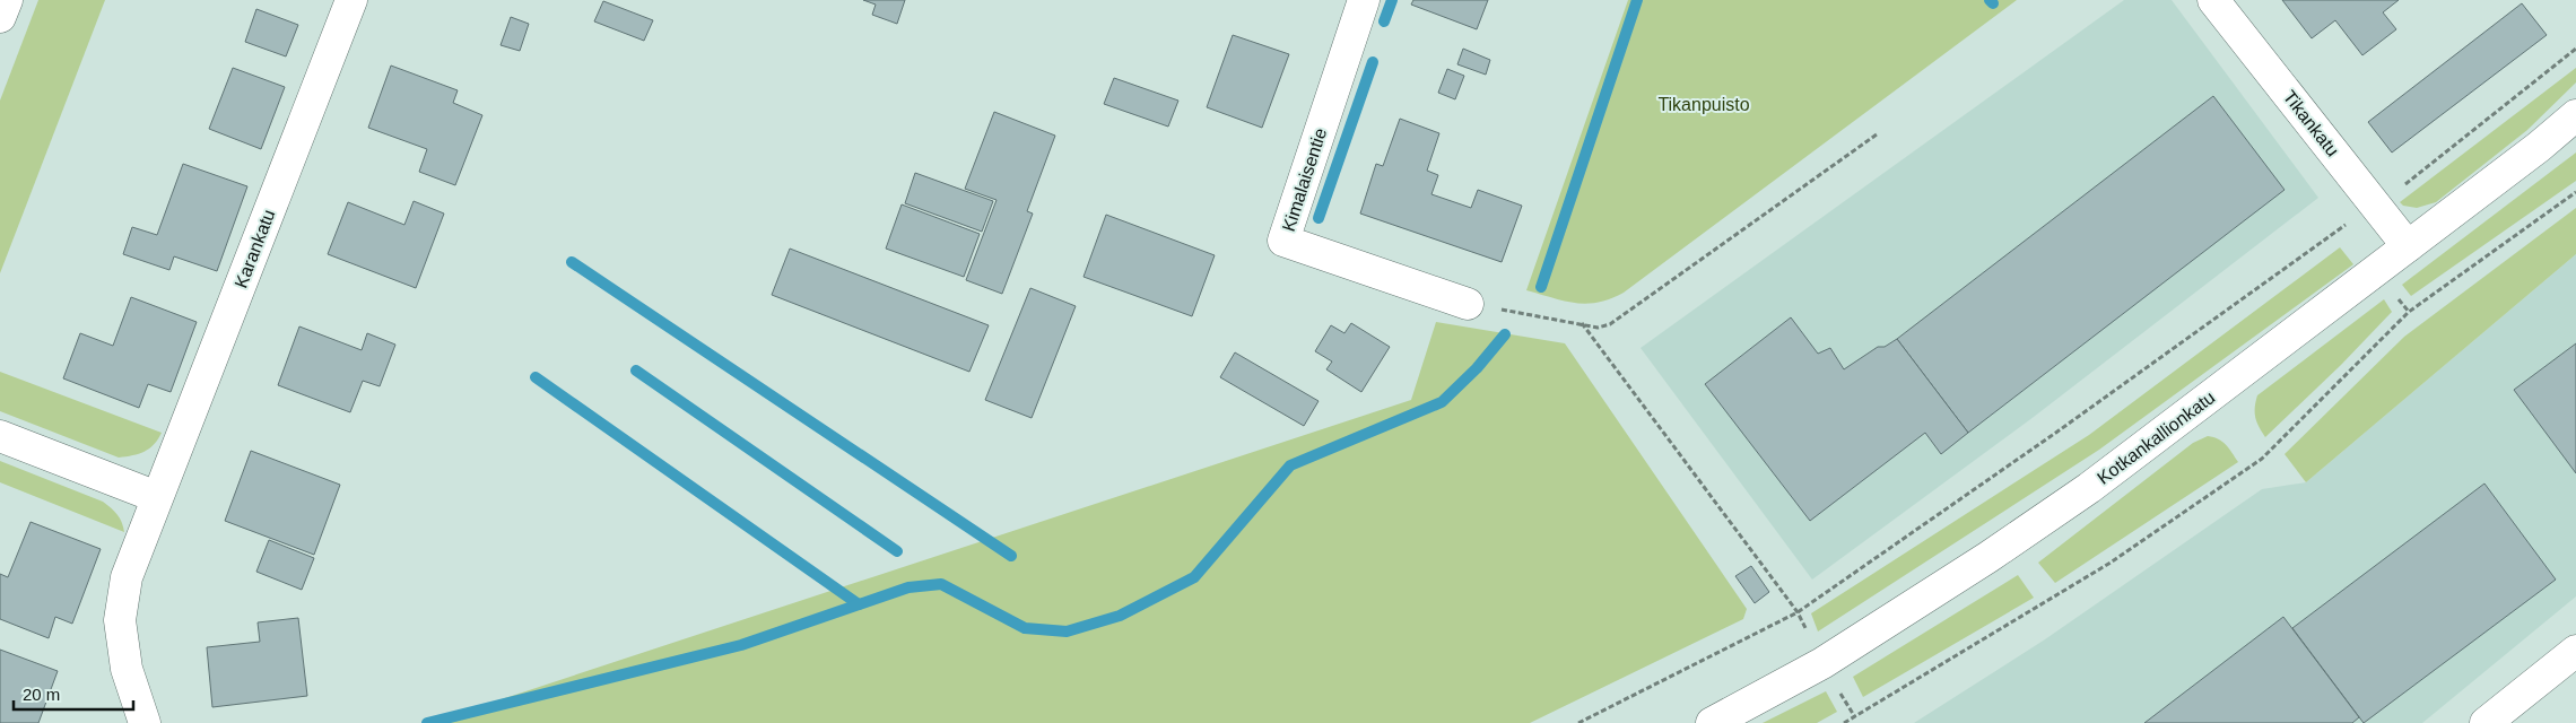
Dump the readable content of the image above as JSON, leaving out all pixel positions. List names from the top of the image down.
{
  "streets": {
    "street": [
      "Tikankatu",
      "Kimalaisentie",
      "Karankatu",
      "Kotkankallionkatu"
    ]
  },
  "crossings": [
    ["Tikankatu", "Kotkankallionkatu"]
  ],
  "parks": ["Tikanpuisto"],
  "scale_bar": "20 m"
}
